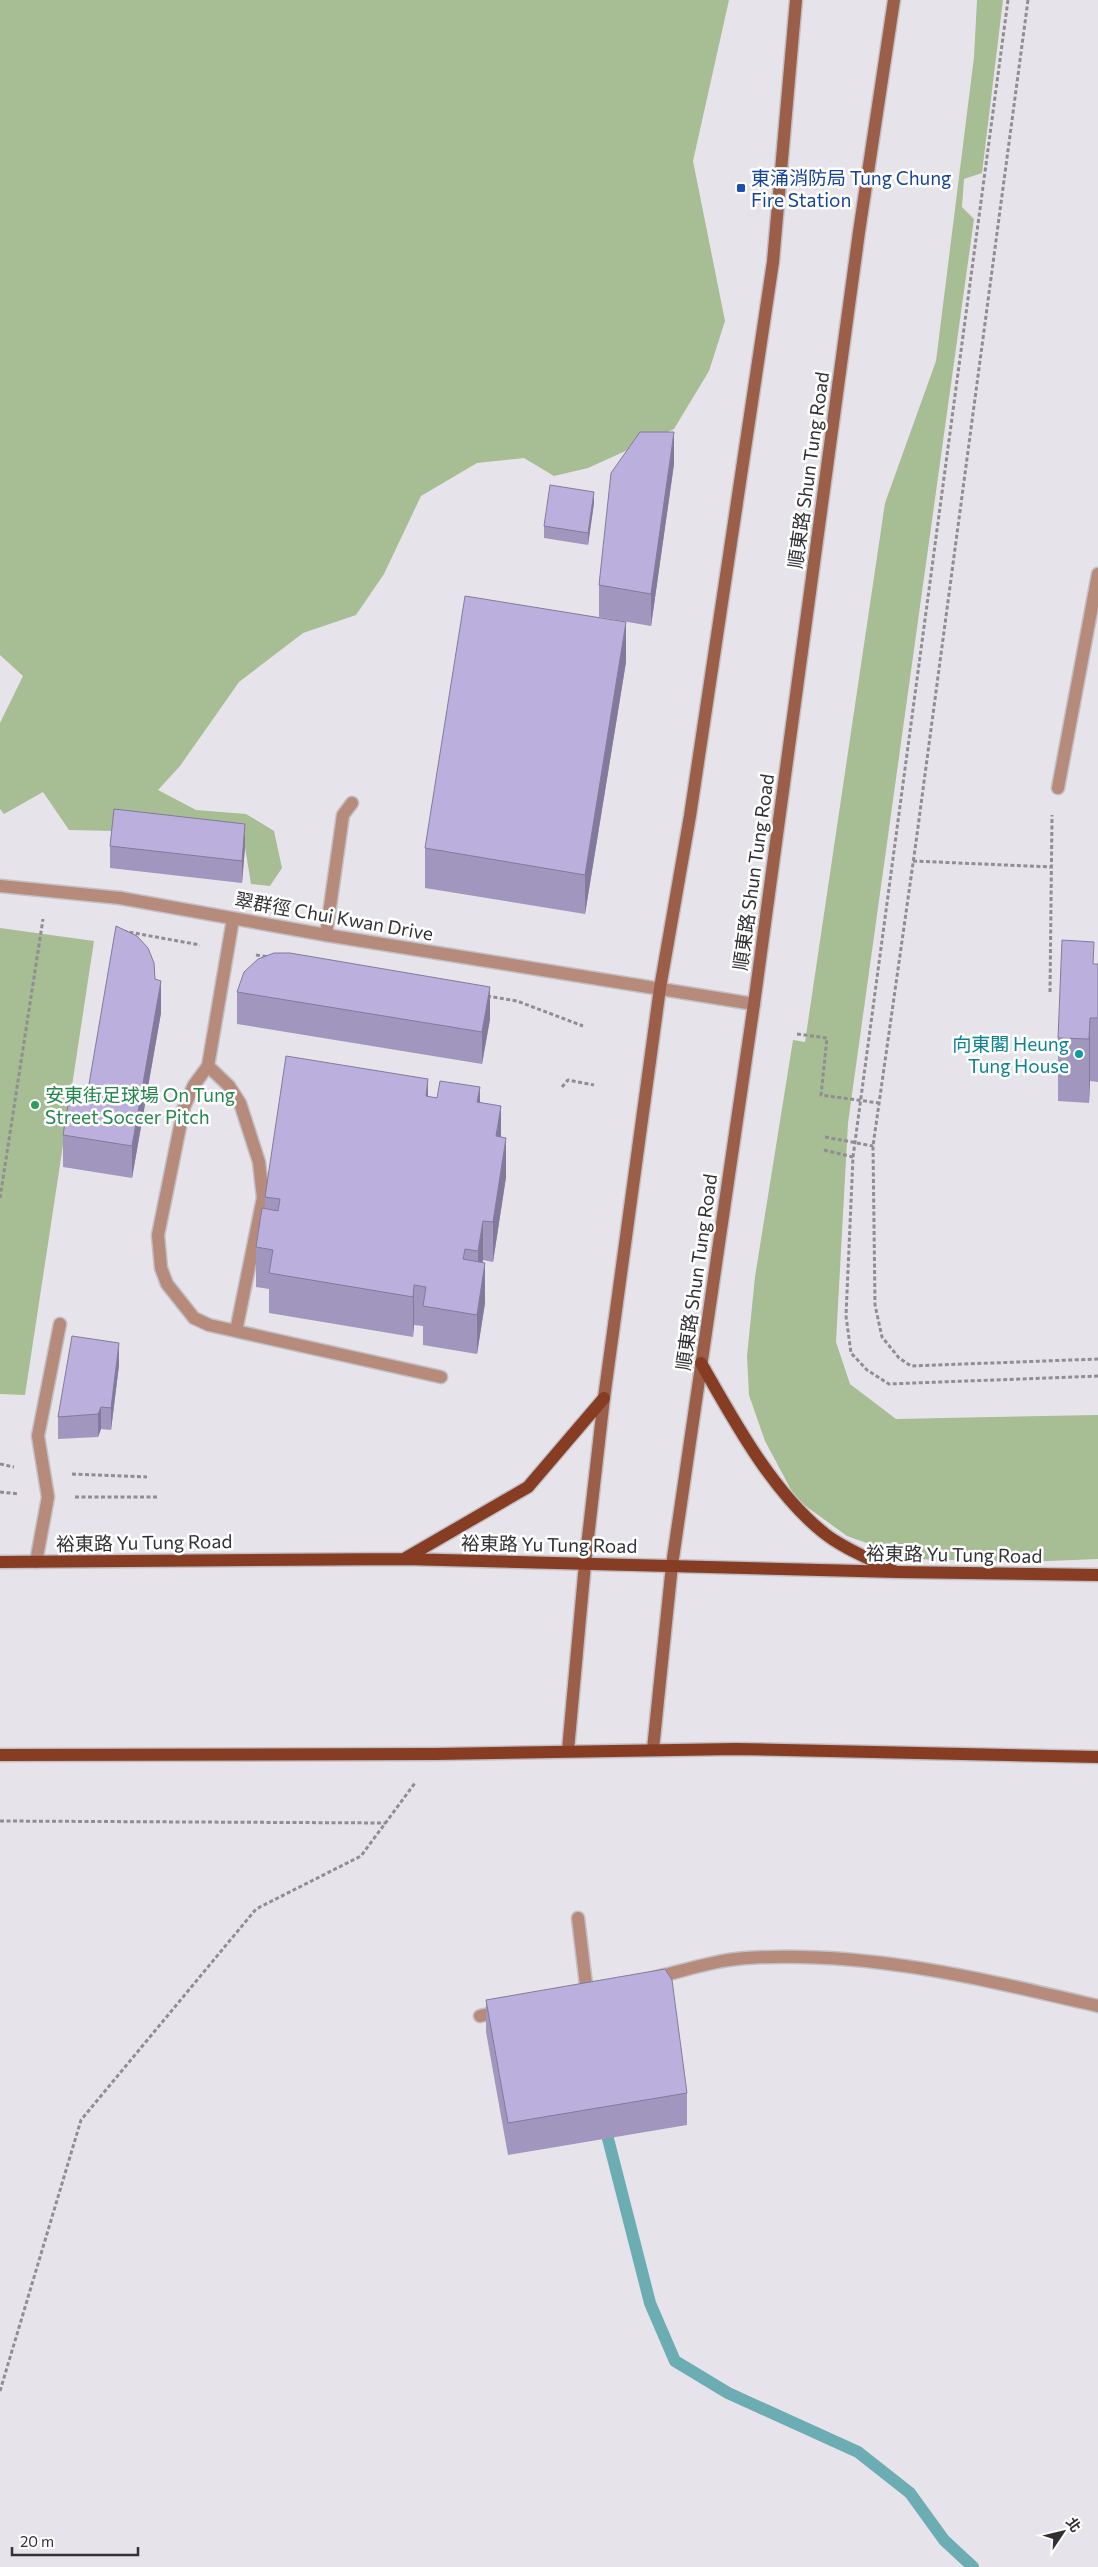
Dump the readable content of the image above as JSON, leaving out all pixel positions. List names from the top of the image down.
{
  "streets": {
    "main road": ["順東路 Shun Tung Road", "裕東路 Yu Tung Road"],
    "street": ["翠群徑 Chui Kwan Drive"]
  },
  "crossings": [
    ["順東路 Shun Tung Road", "翠群徑 Chui Kwan Drive"],
    ["順東路 Shun Tung Road", "裕東路 Yu Tung Road"]
  ],
  "places": {
    "transit": ["東涌消防局 Tung Chung Fire Station"],
    "other": ["向東閣 Heung Tung House", "安東街足球場 On Tung Street Soccer Pitch"]
  },
  "scale_bar": "20 m",
  "north": "top right"
}
